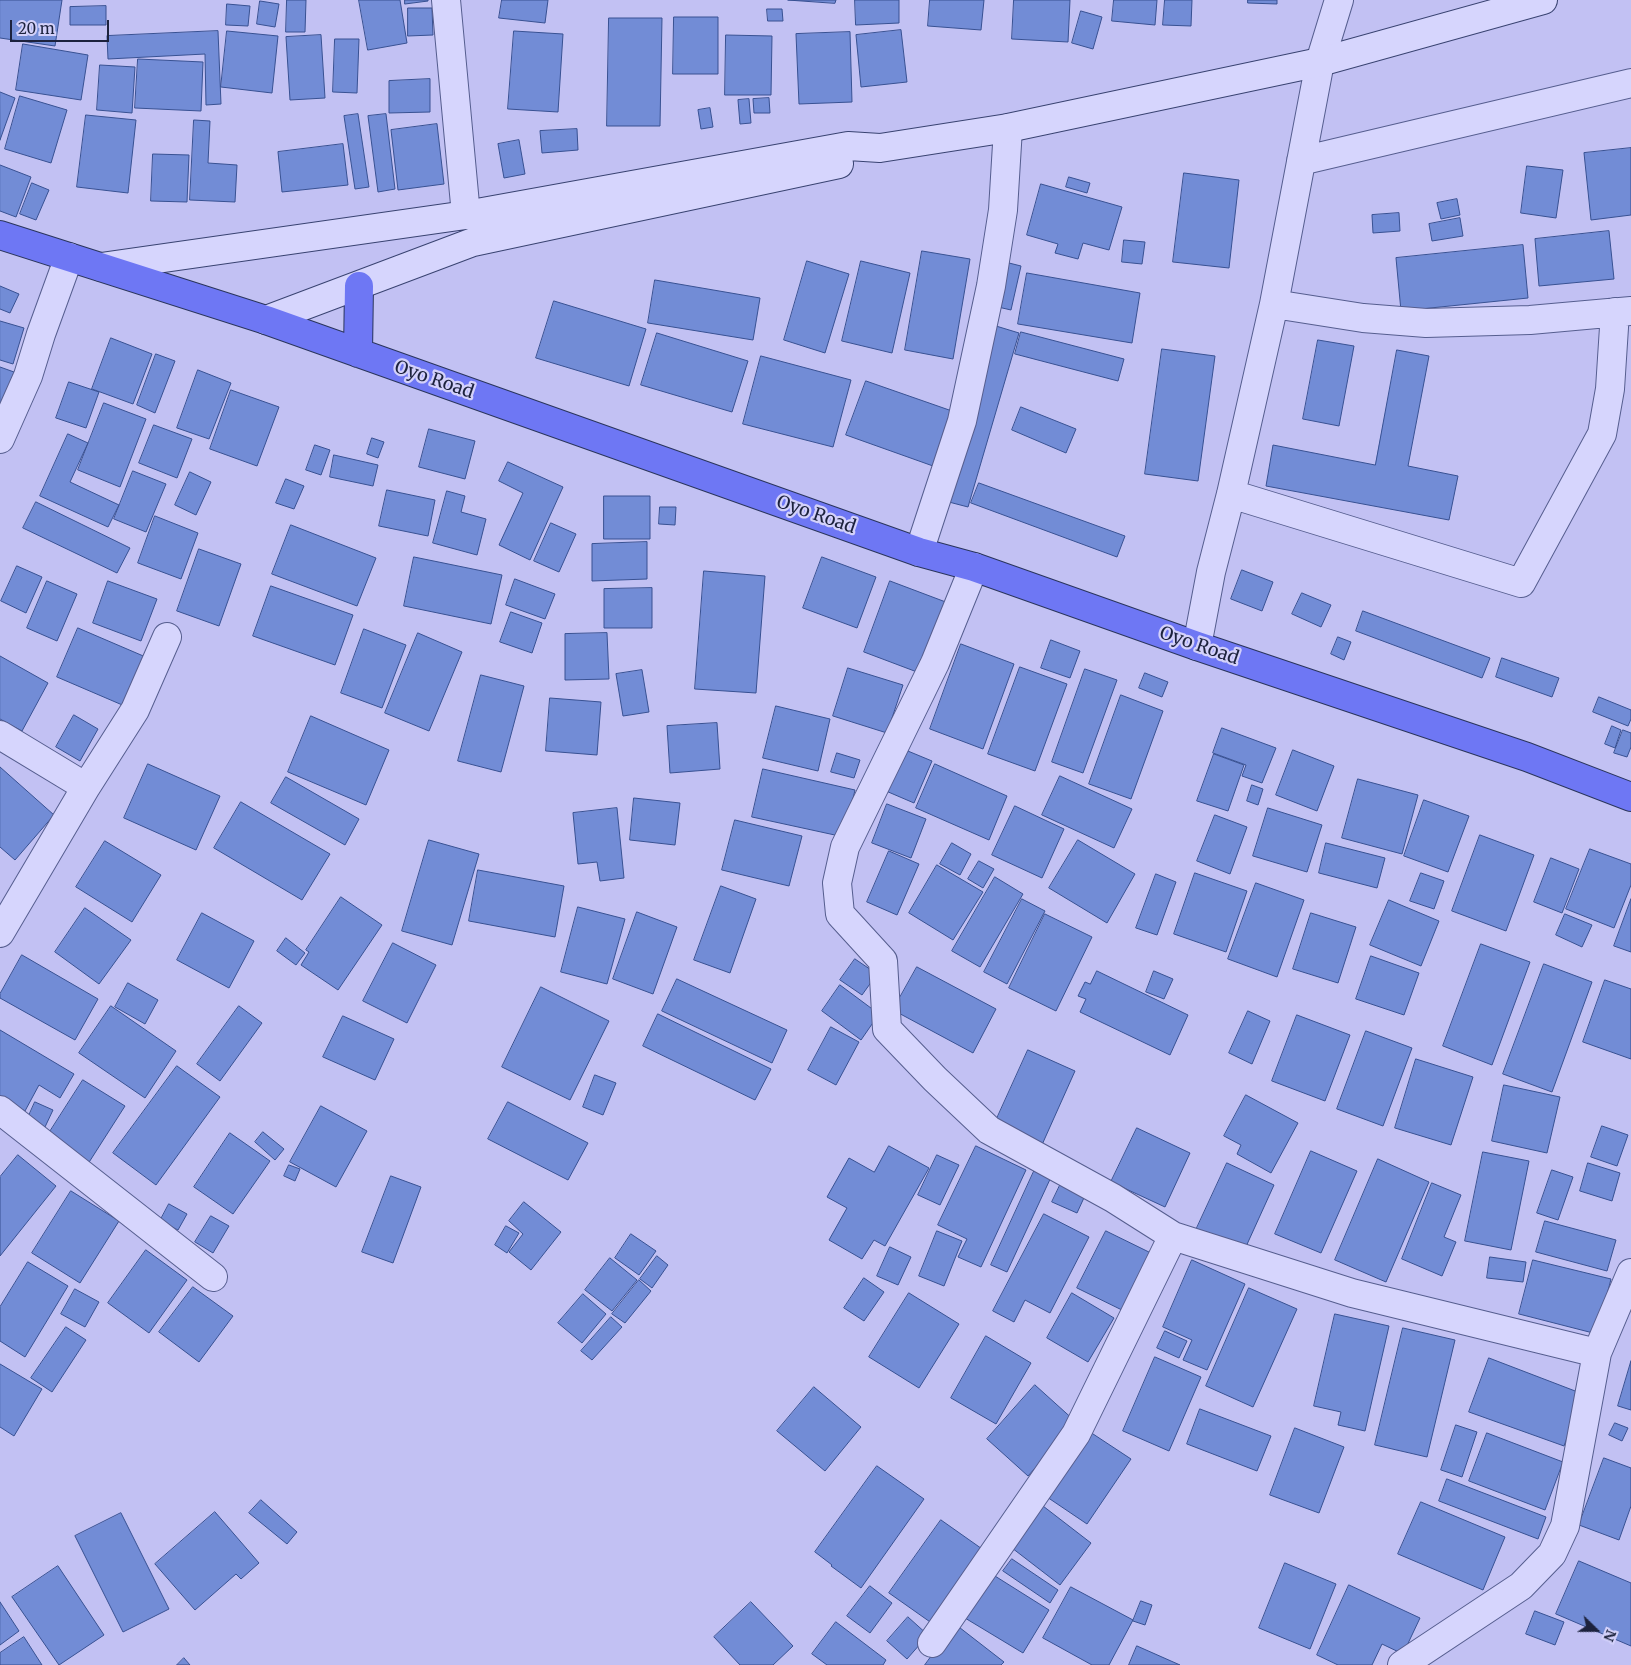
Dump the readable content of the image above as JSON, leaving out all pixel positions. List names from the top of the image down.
{
  "streets": {
    "highway": ["Oyo Road"]
  },
  "scale_bar": "20 m",
  "north": "right"
}
